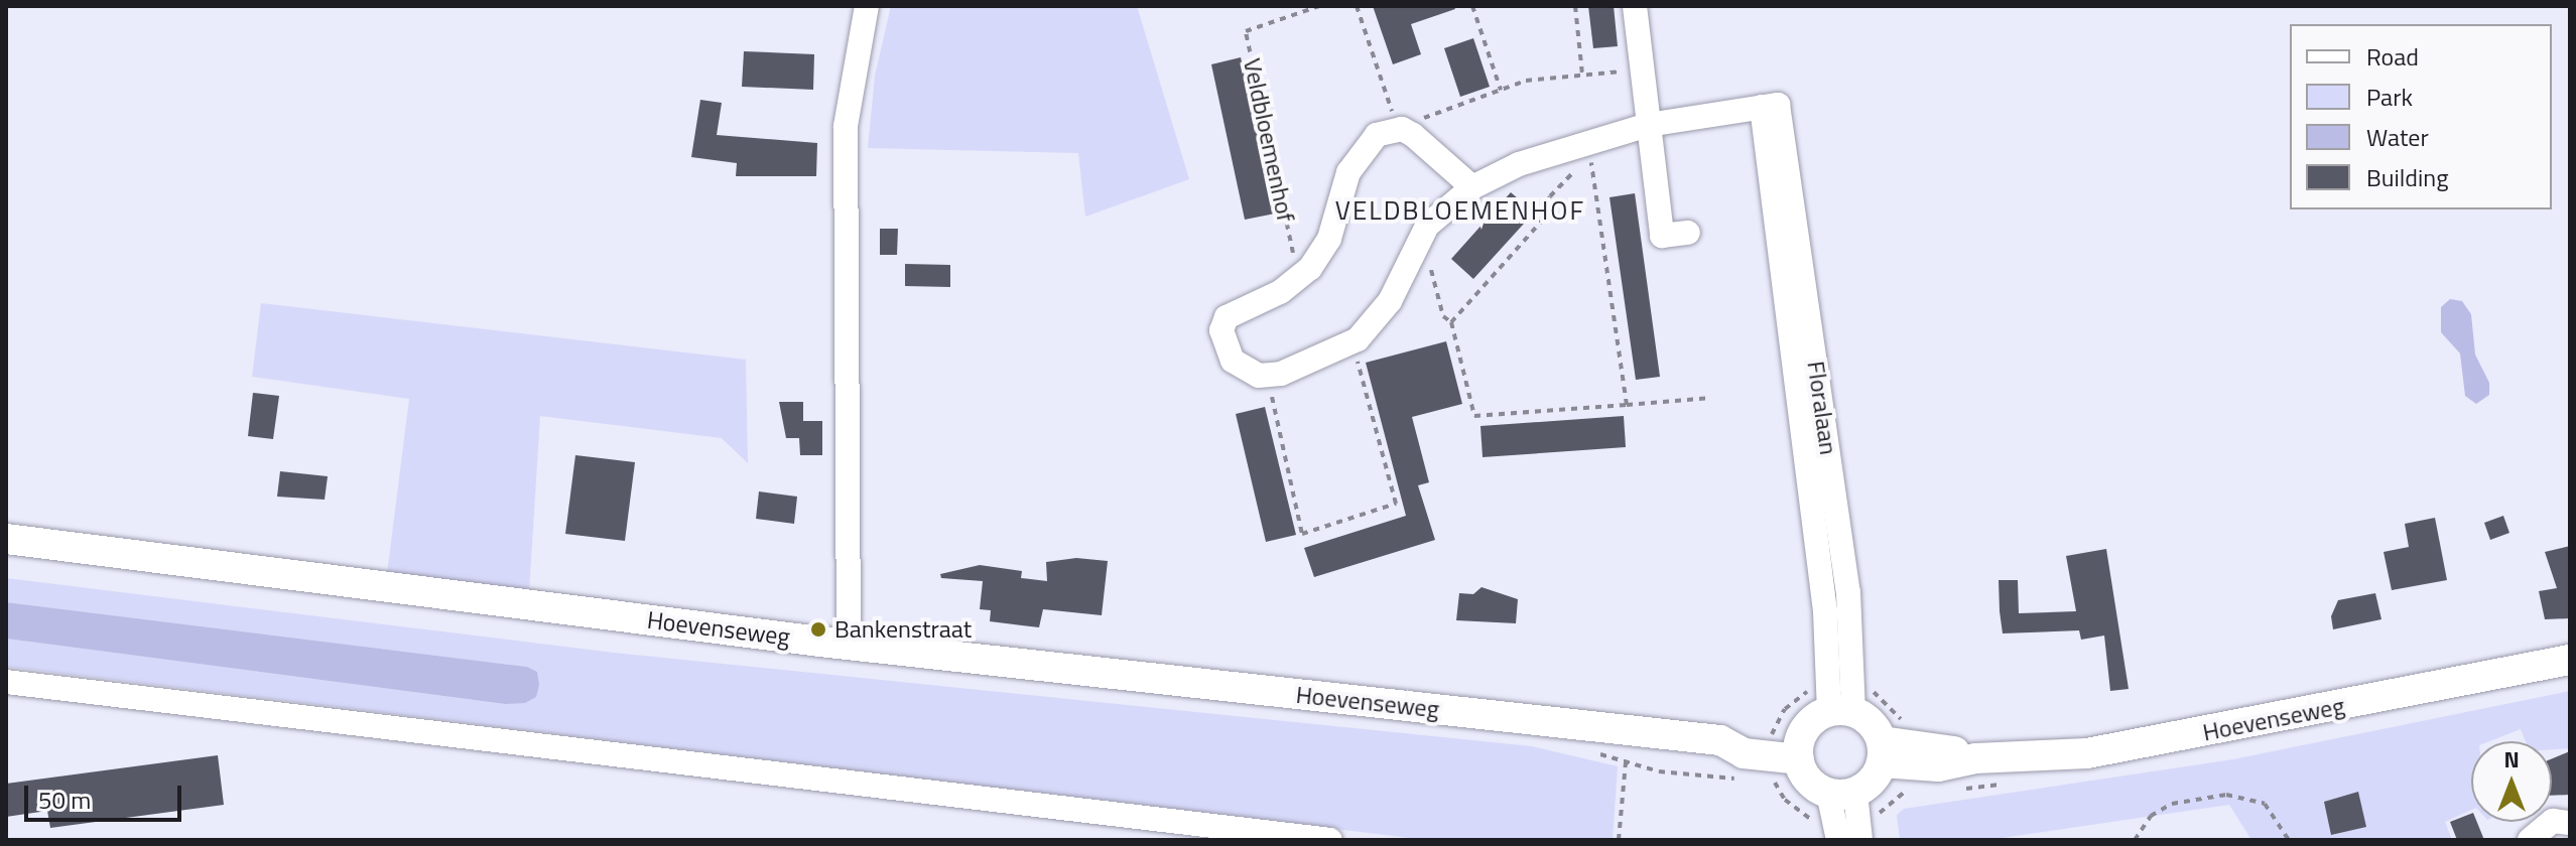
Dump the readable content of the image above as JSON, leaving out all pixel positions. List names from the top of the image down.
{
  "streets": {
    "main road": ["Hoevenseweg"],
    "street": ["Veldbloemenhof", "Floralaan"]
  },
  "crossings": [
    ["Floralaan", "Hoevenseweg"]
  ],
  "districts": ["VELDBLOEMENHOF"],
  "places": ["Bankenstraat"],
  "legend": [
    "Road",
    "Park",
    "Water",
    "Building"
  ],
  "scale_bar": "50 m",
  "north": "top"
}
